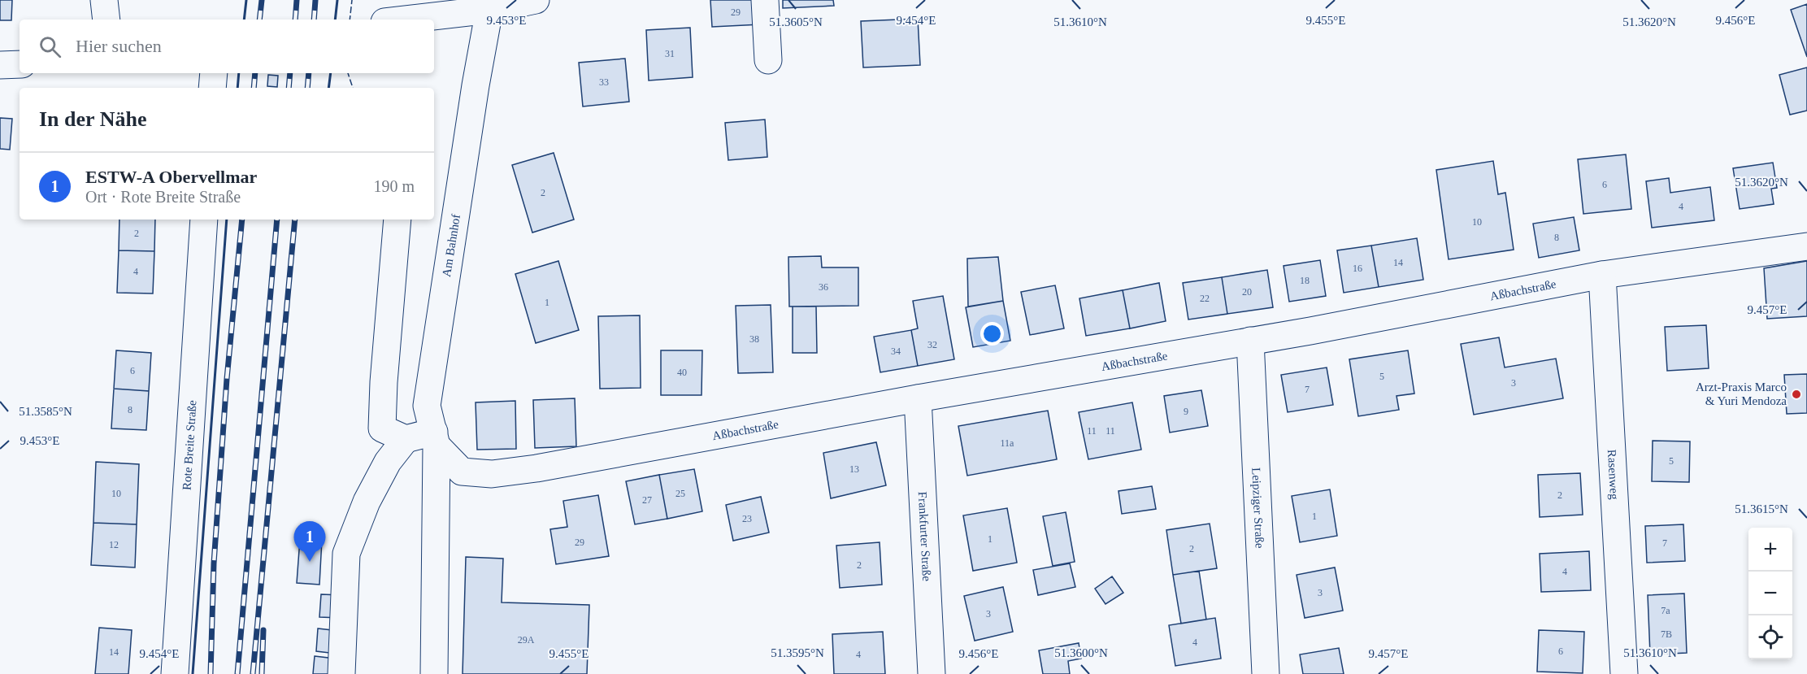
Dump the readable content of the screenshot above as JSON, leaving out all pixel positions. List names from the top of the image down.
{
  "streets": {
    "street": [
      "Am Bahnhof",
      "Aßbachstraße",
      "Rote Breite Straße",
      "Rasenweg",
      "Leipziger Straße",
      "Frankfurter Straße"
    ]
  },
  "crossings": [
    ["Am Bahnhof", "Aßbachstraße"],
    ["Aßbachstraße", "Rasenweg"],
    ["Aßbachstraße", "Leipziger Straße"],
    ["Aßbachstraße", "Frankfurter Straße"]
  ],
  "places": ["Arzt-Praxis Marco & Yuri Mendoza"],
  "house_numbers": [
    "29",
    "31",
    "33",
    "6",
    "2",
    "4",
    "10",
    "2",
    "8",
    "14",
    "16",
    "4",
    "18",
    "36",
    "20",
    "22",
    "1",
    "38",
    "32",
    "34",
    "6",
    "40",
    "5",
    "3",
    "7",
    "8",
    "9",
    "11",
    "11",
    "11a",
    "5",
    "13",
    "10",
    "25",
    "2",
    "27",
    "1",
    "23",
    "1",
    "29",
    "7",
    "12",
    "2",
    "2",
    "4",
    "3",
    "7a",
    "3",
    "7B",
    "29A",
    "4",
    "6",
    "14",
    "4"
  ],
  "page": {
    "search": "Hier suchen",
    "heading": "In der Nähe",
    "list": [
      {
        "mark": "1",
        "name": "ESTW-A Obervellmar",
        "note": "Ort · Rote Breite Straße",
        "value": "190 m"
      }
    ],
    "pins": "1",
    "map_buttons": ["+", "−"]
  },
  "coordinates": [
    "9.453°E",
    "9.454°E",
    "9.455°E",
    "9.456°E",
    "51.3620°N",
    "51.3605°N",
    "51.3610°N",
    "9.457°E",
    "51.3585°N",
    "51.3615°N",
    "51.3595°N",
    "51.3600°N"
  ]
}
